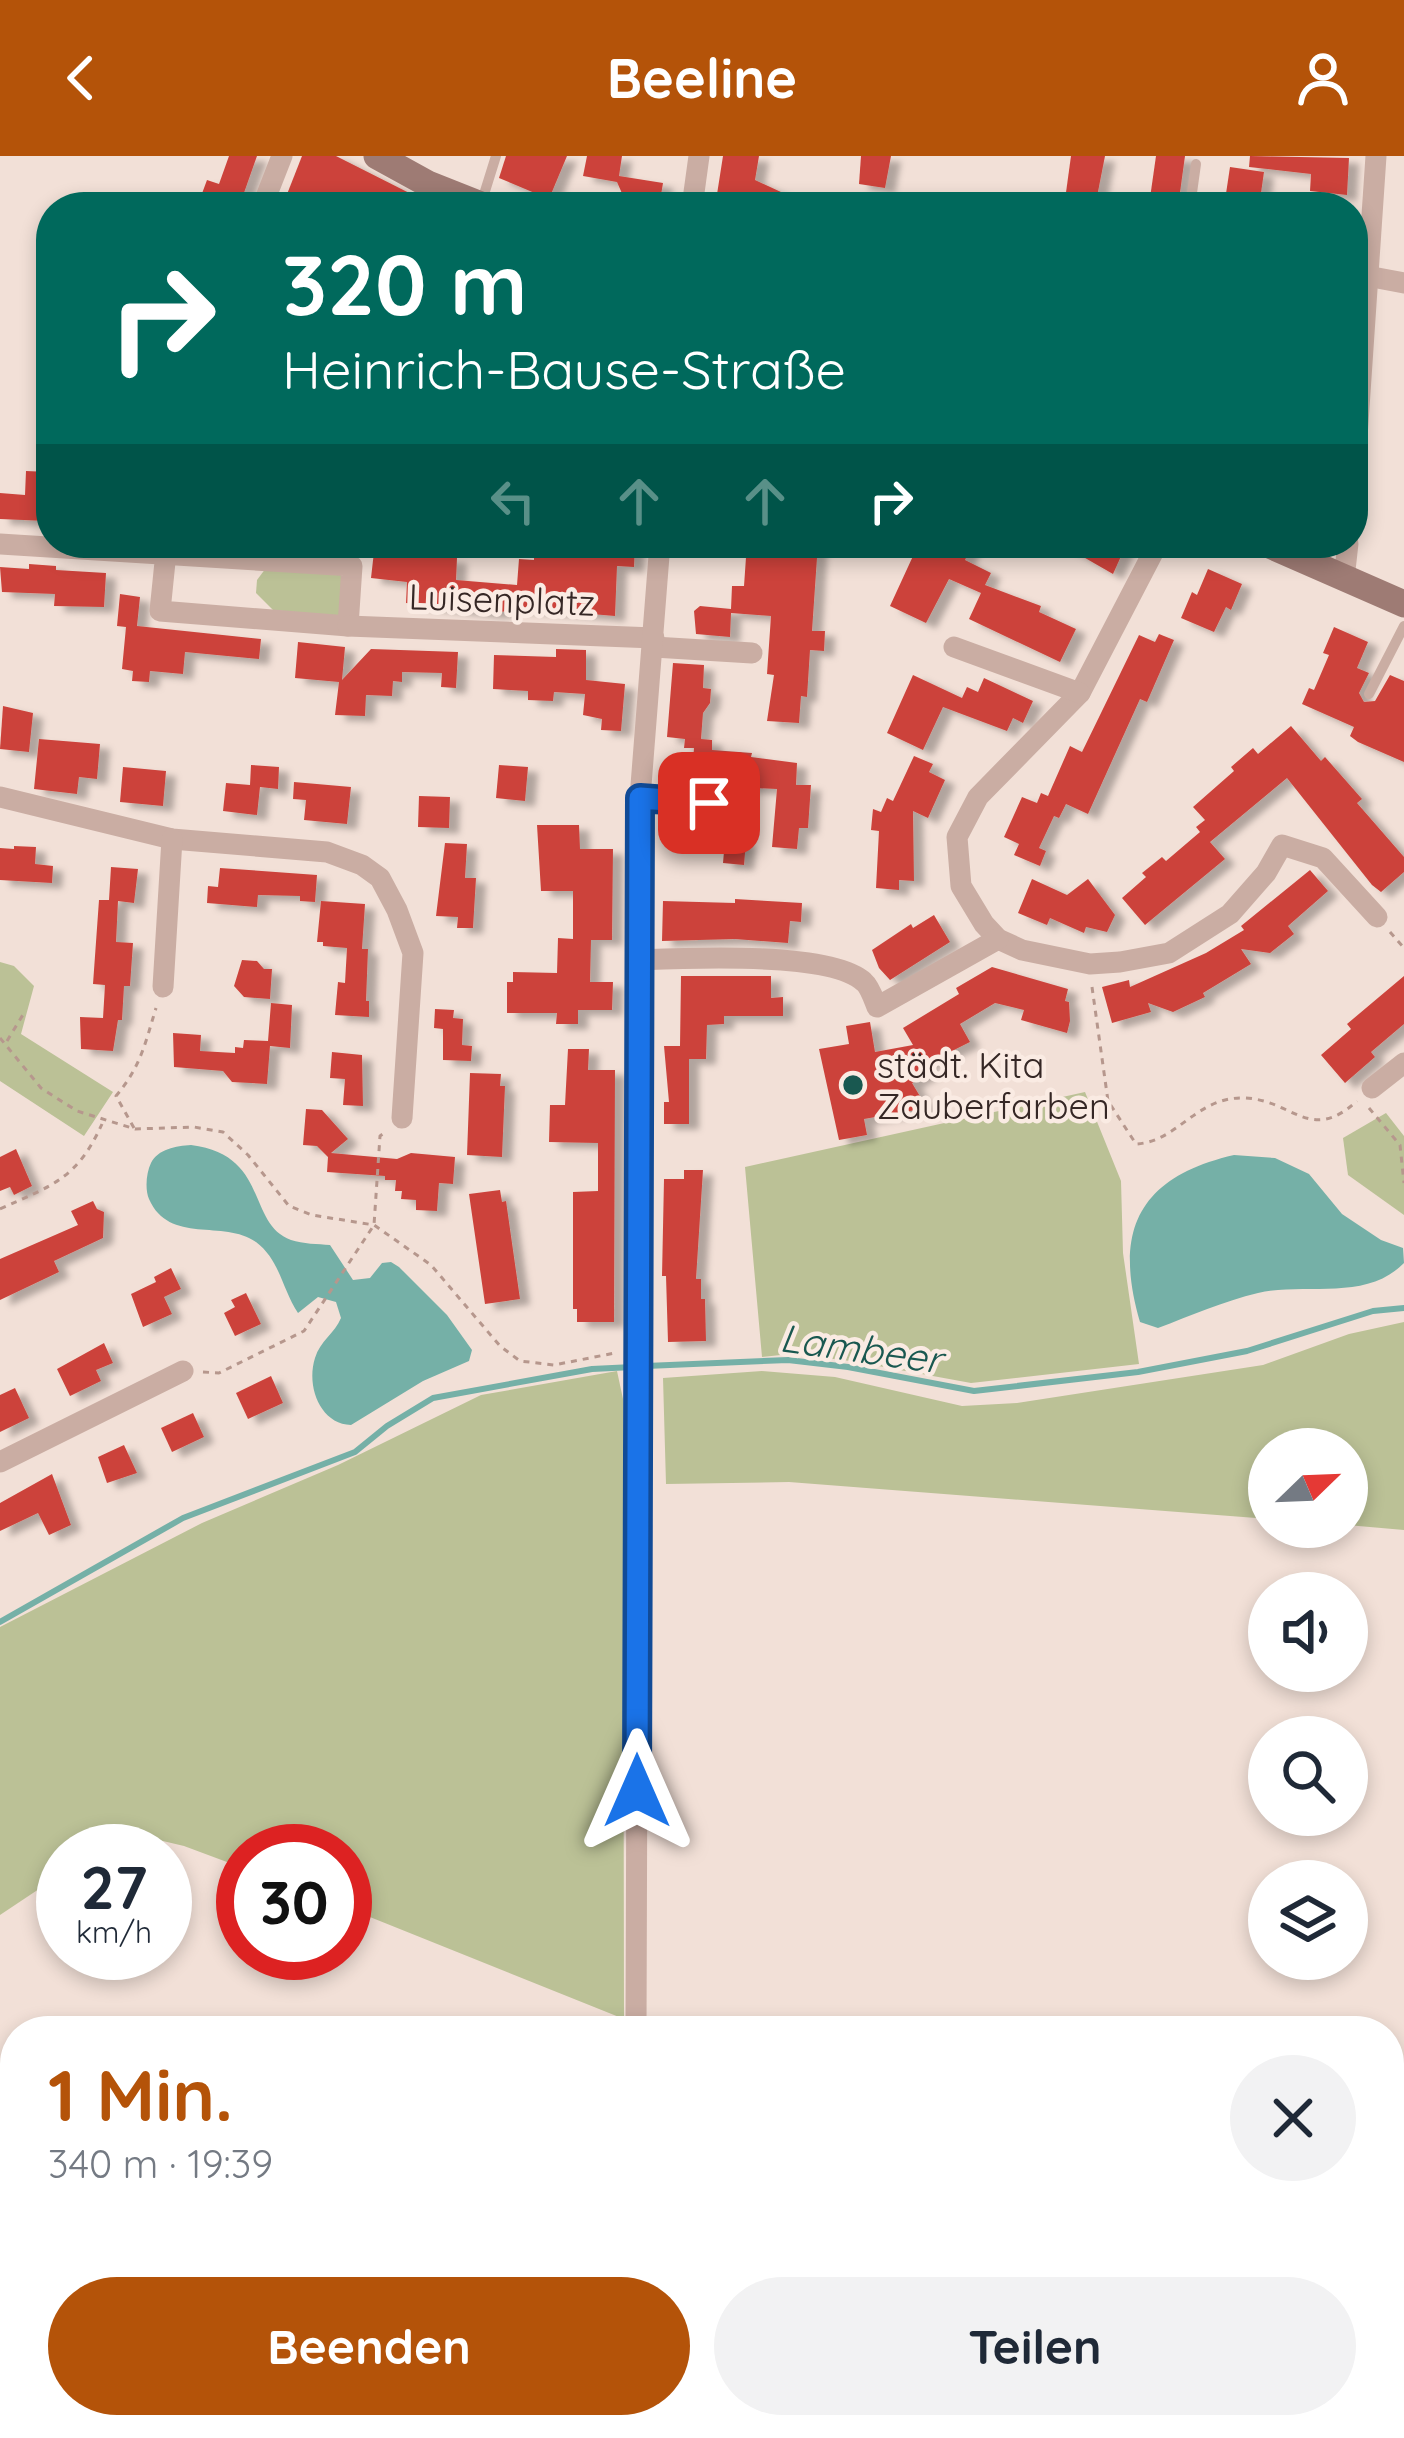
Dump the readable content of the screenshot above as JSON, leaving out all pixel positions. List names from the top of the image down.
{
  "streets": {
    "street": ["Luisenplatz"]
  },
  "water": ["Lambeer"],
  "places": ["städt. Kita Zauberfarben"],
  "north": "top right",
  "page": {
    "header": "Beeline",
    "turn": ["320 m", "Heinrich-Bause-Straße"],
    "speed": "27 km/h",
    "limit": "30",
    "heading": ["1 Min.", "340 m · 19:39"],
    "buttons": ["Beenden", "Teilen"]
  }
}
